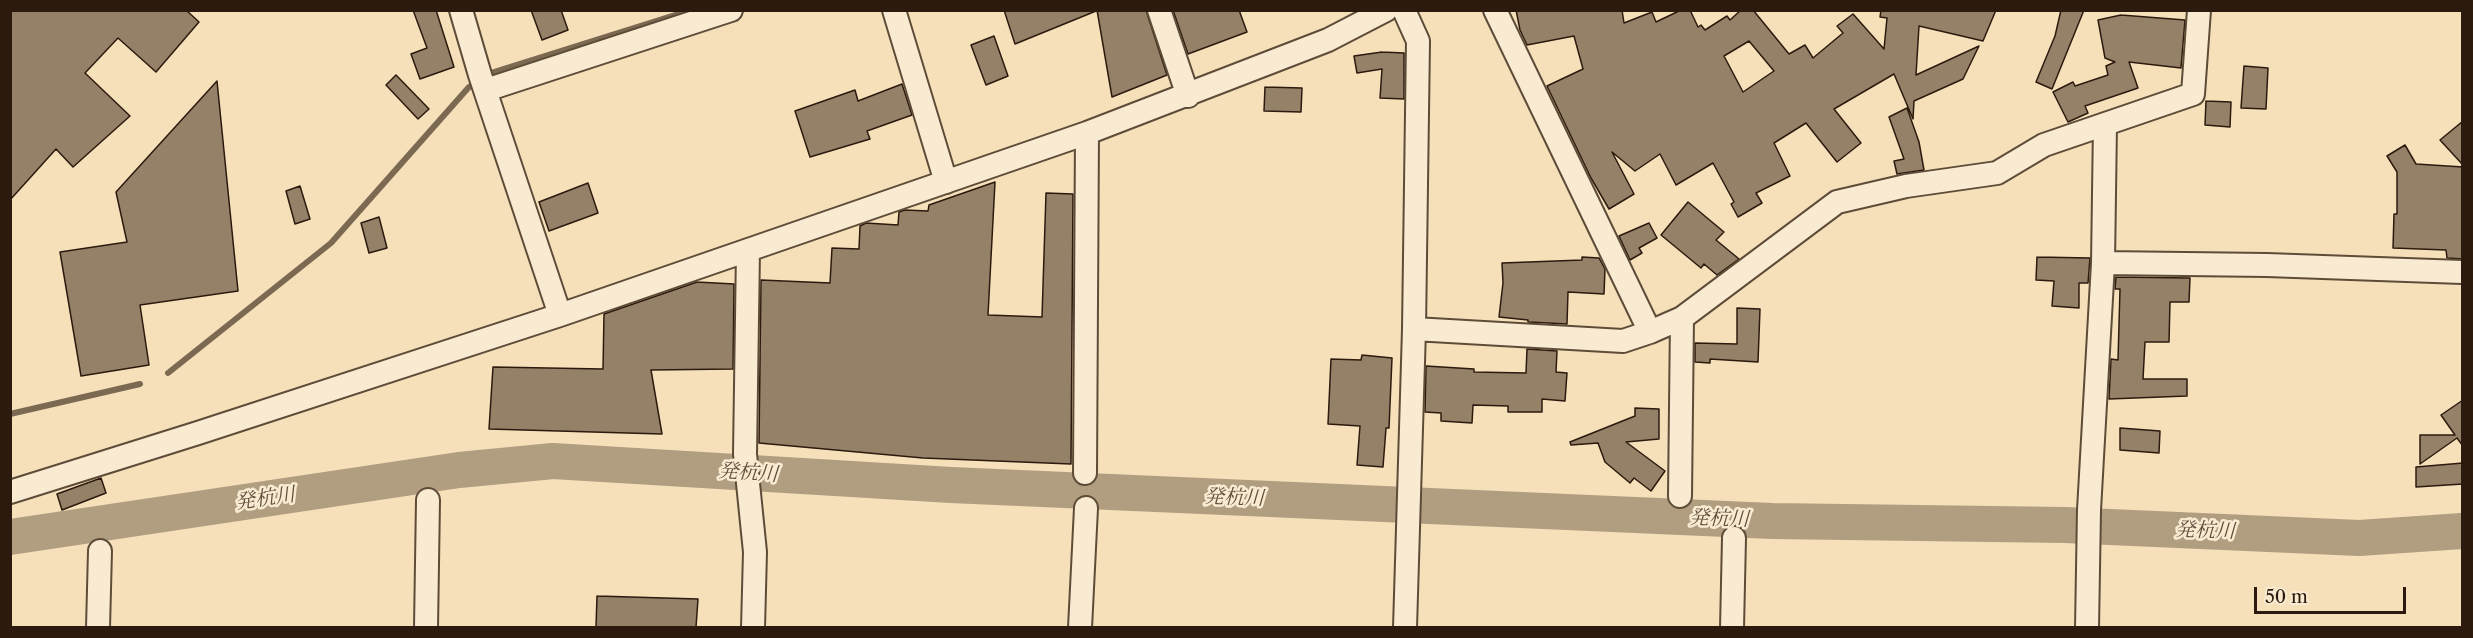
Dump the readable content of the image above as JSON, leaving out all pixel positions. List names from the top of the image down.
{
  "water": ["発杭川"],
  "scale_bar": "50 m"
}
